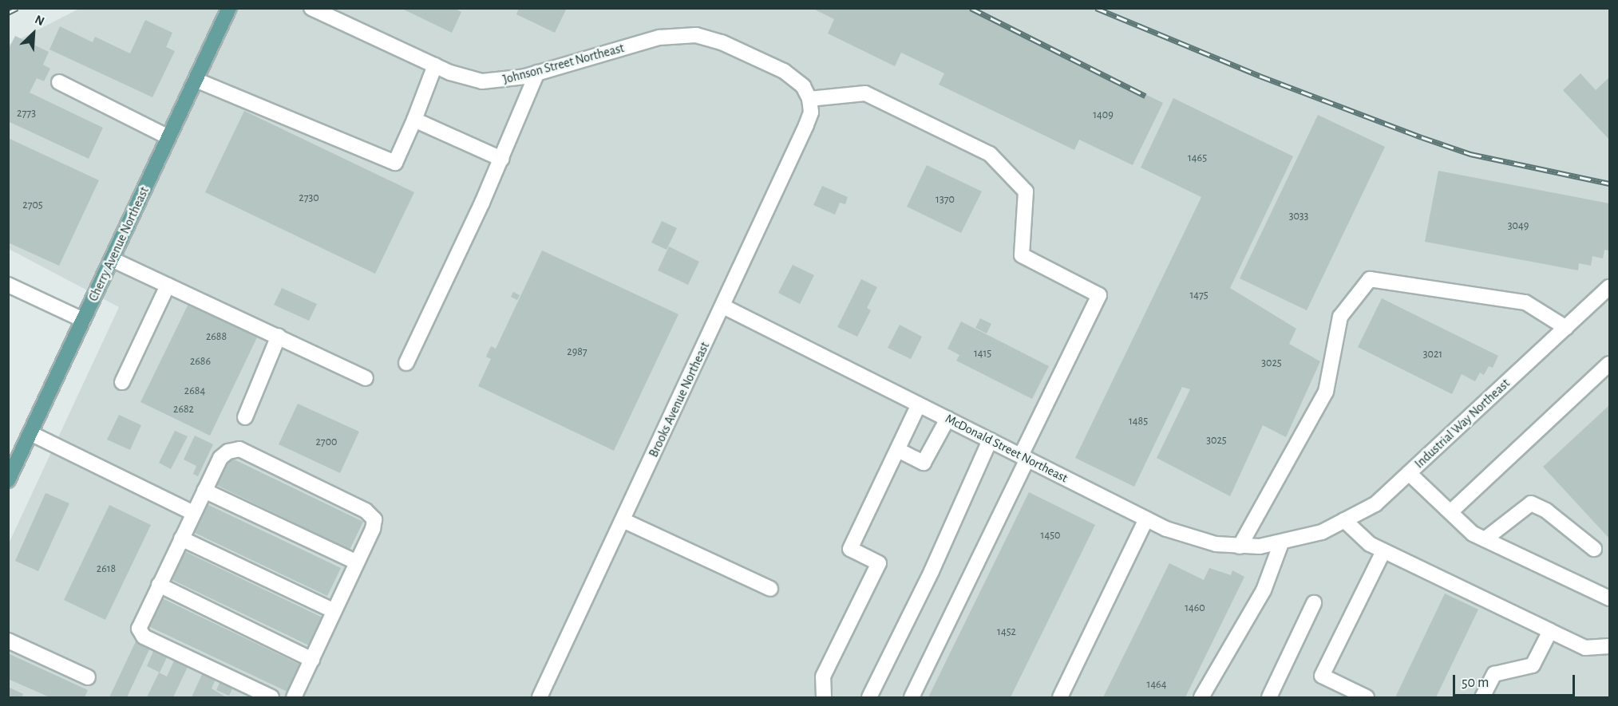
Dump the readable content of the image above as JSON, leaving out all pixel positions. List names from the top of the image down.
{
  "streets": {
    "main road": ["Cherry Avenue Northeast"],
    "street": [
      "Johnson Street Northeast",
      "Brooks Avenue Northeast",
      "Industrial Way Northeast",
      "McDonald Street Northeast"
    ]
  },
  "crossings": [
    ["Johnson Street Northeast", "Brooks Avenue Northeast"],
    ["Brooks Avenue Northeast", "McDonald Street Northeast"],
    ["Industrial Way Northeast", "McDonald Street Northeast"]
  ],
  "house_numbers": [
    "2773",
    "1409",
    "1465",
    "2730",
    "1370",
    "2705",
    "3033",
    "3049",
    "1475",
    "2688",
    "2987",
    "1415",
    "3021",
    "2686",
    "3025",
    "2684",
    "2682",
    "1485",
    "3025",
    "2700",
    "1450",
    "2618",
    "1460",
    "1452",
    "1464"
  ],
  "scale_bar": "50 m",
  "north": "top right"
}
